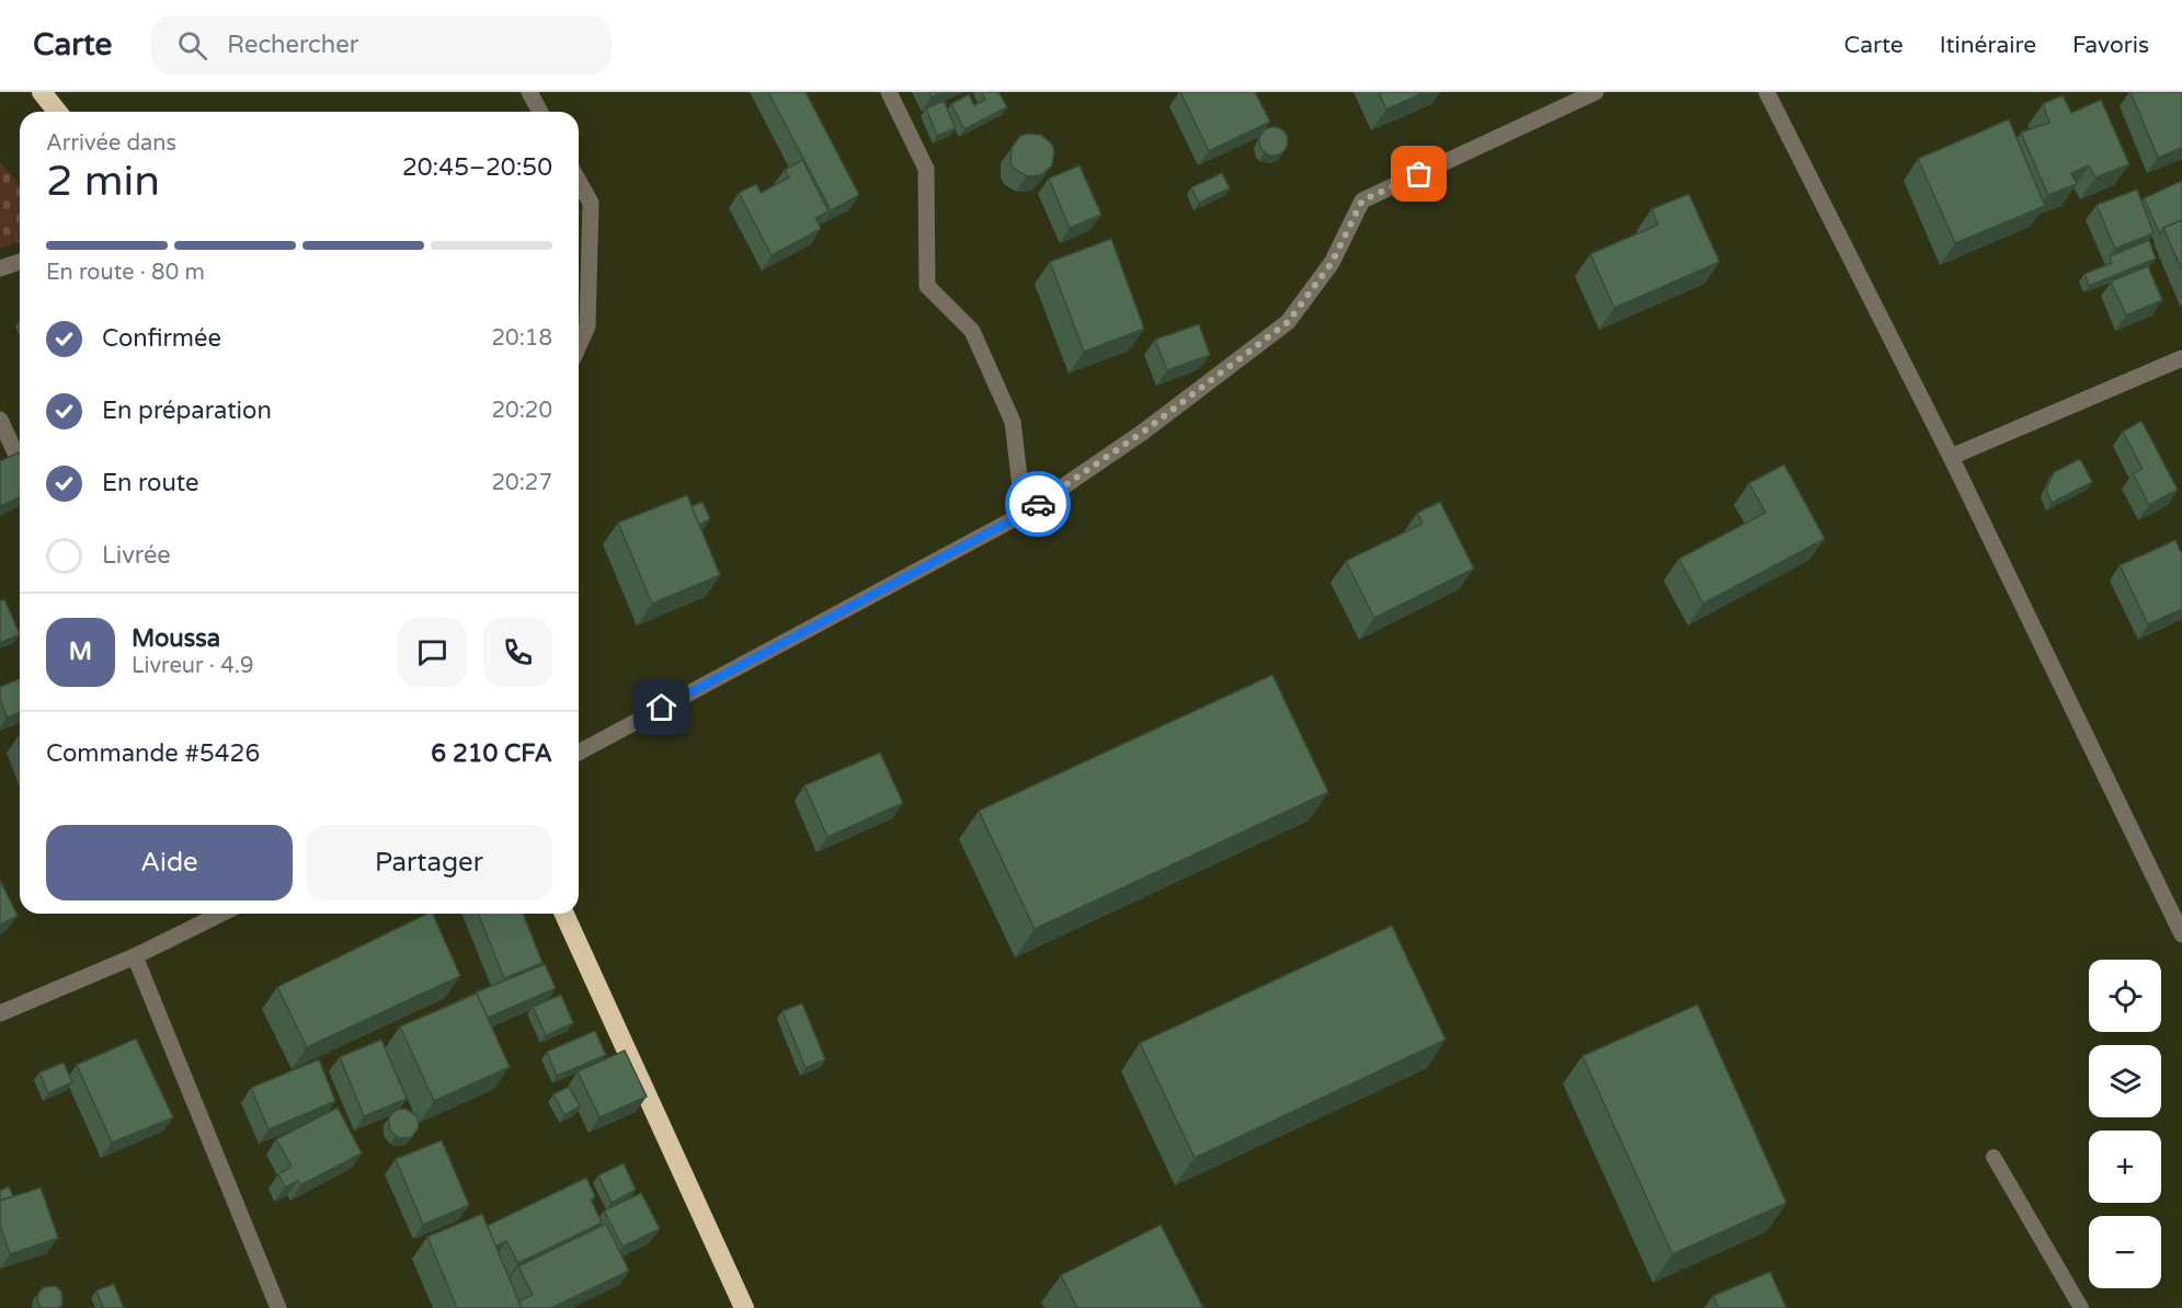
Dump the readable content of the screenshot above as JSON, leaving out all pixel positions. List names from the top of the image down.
{
  "page": {
    "header": "Carte",
    "search": "Rechercher",
    "nav": ["Carte", "Itinéraire", "Favoris"],
    "heading": ["2 min", "Arrivée dans", "20:45–20:50"],
    "panel": [
      "Moussa",
      "Livreur · 4.9",
      "Commande #5426",
      "6 210 CFA"
    ],
    "bar": "En route · 80 m",
    "list": [
      ["Confirmée", "20:18"],
      ["En préparation", "20:20"],
      ["En route", "20:27"],
      "Livrée"
    ],
    "round": "M",
    "buttons": ["Aide", "Partager"],
    "map_buttons": ["+", "−"]
  }
}
